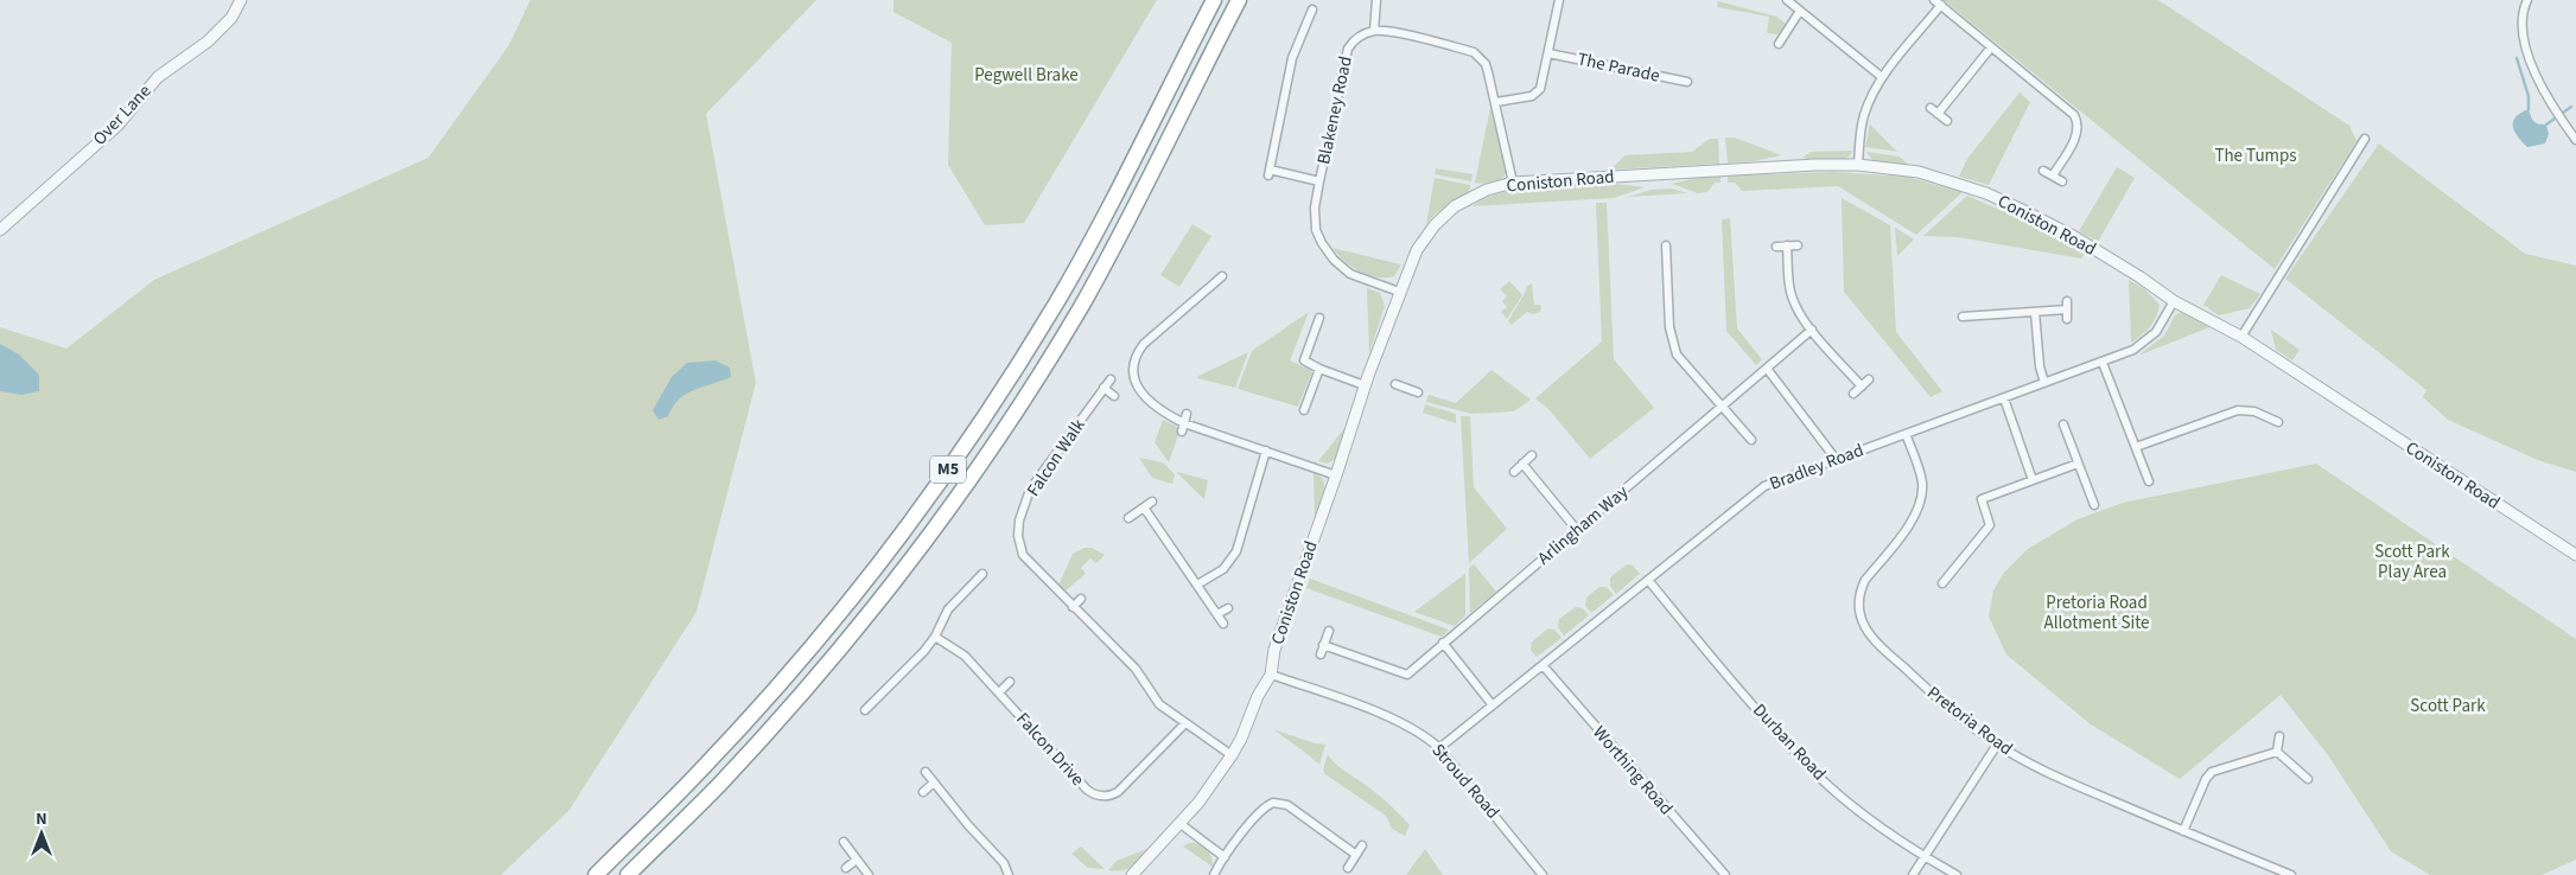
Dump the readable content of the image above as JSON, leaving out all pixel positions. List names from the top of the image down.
{
  "streets": {
    "highway": ["M5"],
    "street": [
      "The Parade",
      "Blakeney Road",
      "Over Lane",
      "Coniston Road",
      "Falcon Walk",
      "Bradley Road",
      "Arlingham Way",
      "Pretoria Road",
      "Durban Road",
      "Falcon Drive",
      "Worthing Road",
      "Stroud Road"
    ]
  },
  "crossings": [
    ["Blakeney Road", "Coniston Road"],
    ["Coniston Road", "Bradley Road"],
    ["Coniston Road", "Stroud Road"],
    ["Bradley Road", "Pretoria Road"],
    ["Bradley Road", "Durban Road"],
    ["Bradley Road", "Worthing Road"],
    ["Bradley Road", "Stroud Road"]
  ],
  "parks": [
    "Pegwell Brake",
    "The Tumps",
    "Scott Park Play Area",
    "Pretoria Road Allotment Site",
    "Scott Park"
  ],
  "north": "top"
}
